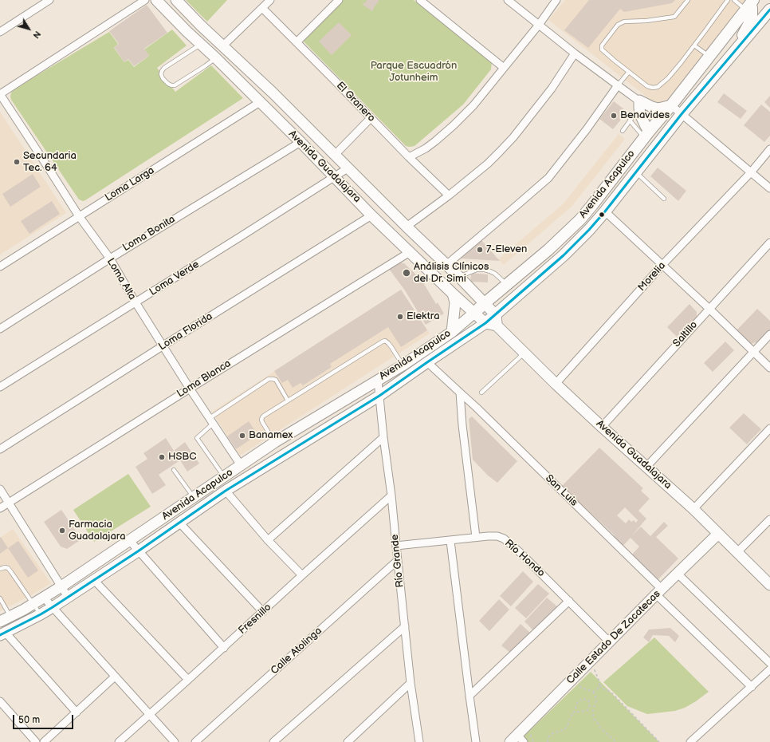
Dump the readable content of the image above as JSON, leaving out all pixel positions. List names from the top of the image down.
{
  "streets": {
    "main road": ["Avenida Guadalajara", "Avenida Acapulco", "Calle Estado De Zacatecas"],
    "street": [
      "El Granero",
      "Loma Larga",
      "Loma Bonita",
      "Morelia",
      "Loma Verde",
      "Loma Alta",
      "Loma Florida",
      "Saltillo",
      "Loma Blanca",
      "San Luis",
      "Río Hondo",
      "Río Grande",
      "Fresnillo",
      "Calle Atolinga"
    ]
  },
  "crossings": [
    ["Avenida Guadalajara", "Loma Larga"],
    ["Avenida Guadalajara", "Avenida Acapulco"],
    ["Avenida Guadalajara", "Loma Bonita"],
    ["Avenida Guadalajara", "Morelia"],
    ["Avenida Guadalajara", "Loma Verde"],
    ["Avenida Guadalajara", "Loma Florida"],
    ["Avenida Guadalajara", "Saltillo"],
    ["Avenida Guadalajara", "Loma Blanca"],
    ["Avenida Guadalajara", "Calle Estado De Zacatecas"],
    ["Loma Larga", "Loma Alta"],
    ["Avenida Acapulco", "Loma Alta"],
    ["Avenida Acapulco", "San Luis"],
    ["Avenida Acapulco", "Río Grande"],
    ["Loma Bonita", "Loma Alta"],
    ["Loma Verde", "Loma Alta"],
    ["Loma Alta", "Loma Florida"],
    ["Loma Alta", "Loma Blanca"],
    ["San Luis", "Calle Estado De Zacatecas"],
    ["Río Hondo", "Río Grande"],
    ["Río Hondo", "Calle Estado De Zacatecas"],
    ["Río Grande", "Fresnillo"],
    ["Río Grande", "Calle Atolinga"]
  ],
  "parks": ["Parque Escuadrón Jotunheim"],
  "places": [
    "Benavides",
    "Secundaria Tec. 64",
    "7-Eleven",
    "Análisis Clínicos del Dr. Simi",
    "Elektra",
    "Banamex",
    "HSBC",
    "Farmacia Guadalajara"
  ],
  "scale_bar": "50 m",
  "north": "bottom right"
}
